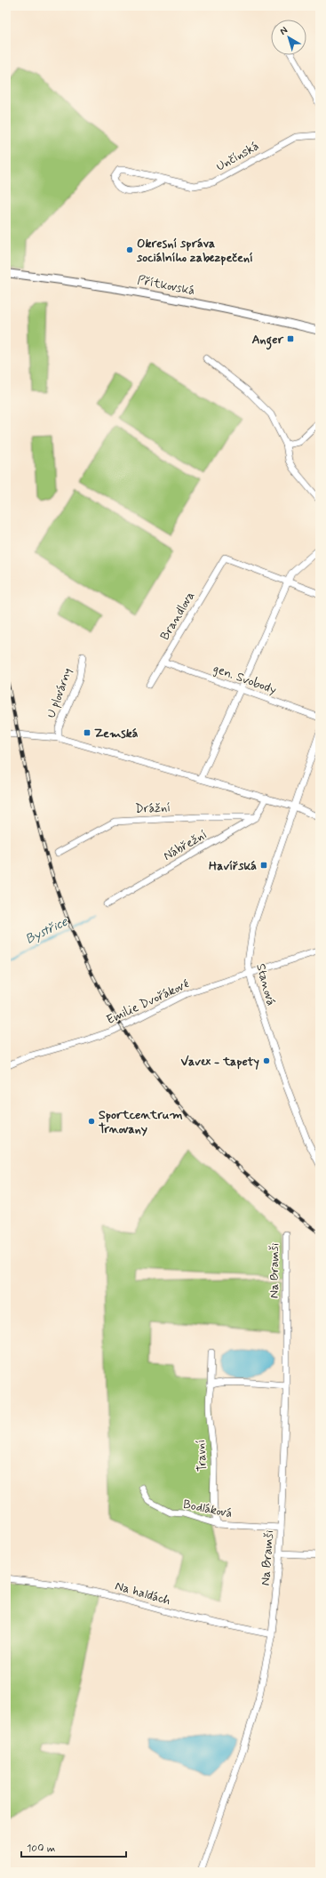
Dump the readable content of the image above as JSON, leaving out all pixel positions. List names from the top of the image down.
{
  "streets": {
    "street": [
      "Unčínská",
      "Přítkovská",
      "Brandlova",
      "gen. Svobody",
      "U plovárny",
      "Drážní",
      "Nábřežní",
      "Stanová",
      "Emilie Dvořákové",
      "Na Bramši",
      "Travní",
      "Bodláková",
      "Na haldách"
    ]
  },
  "crossings": [
    ["Brandlova", "gen. Svobody"],
    ["Drážní", "Nábřežní"],
    ["Stanová", "Emilie Dvořákové"],
    ["Na Bramši", "Bodláková"],
    ["Na Bramši", "Na haldách"],
    ["Travní", "Bodláková"]
  ],
  "water": ["Bystřice"],
  "places": {
    "other": ["Okresní správa sociálního zabezpečení", "Vavex - tapety", "Sportcentrum Trnovany"],
    "transit": ["Anger", "Zemská", "Havířská"]
  },
  "scale_bar": "100 m",
  "north": "top left"
}
